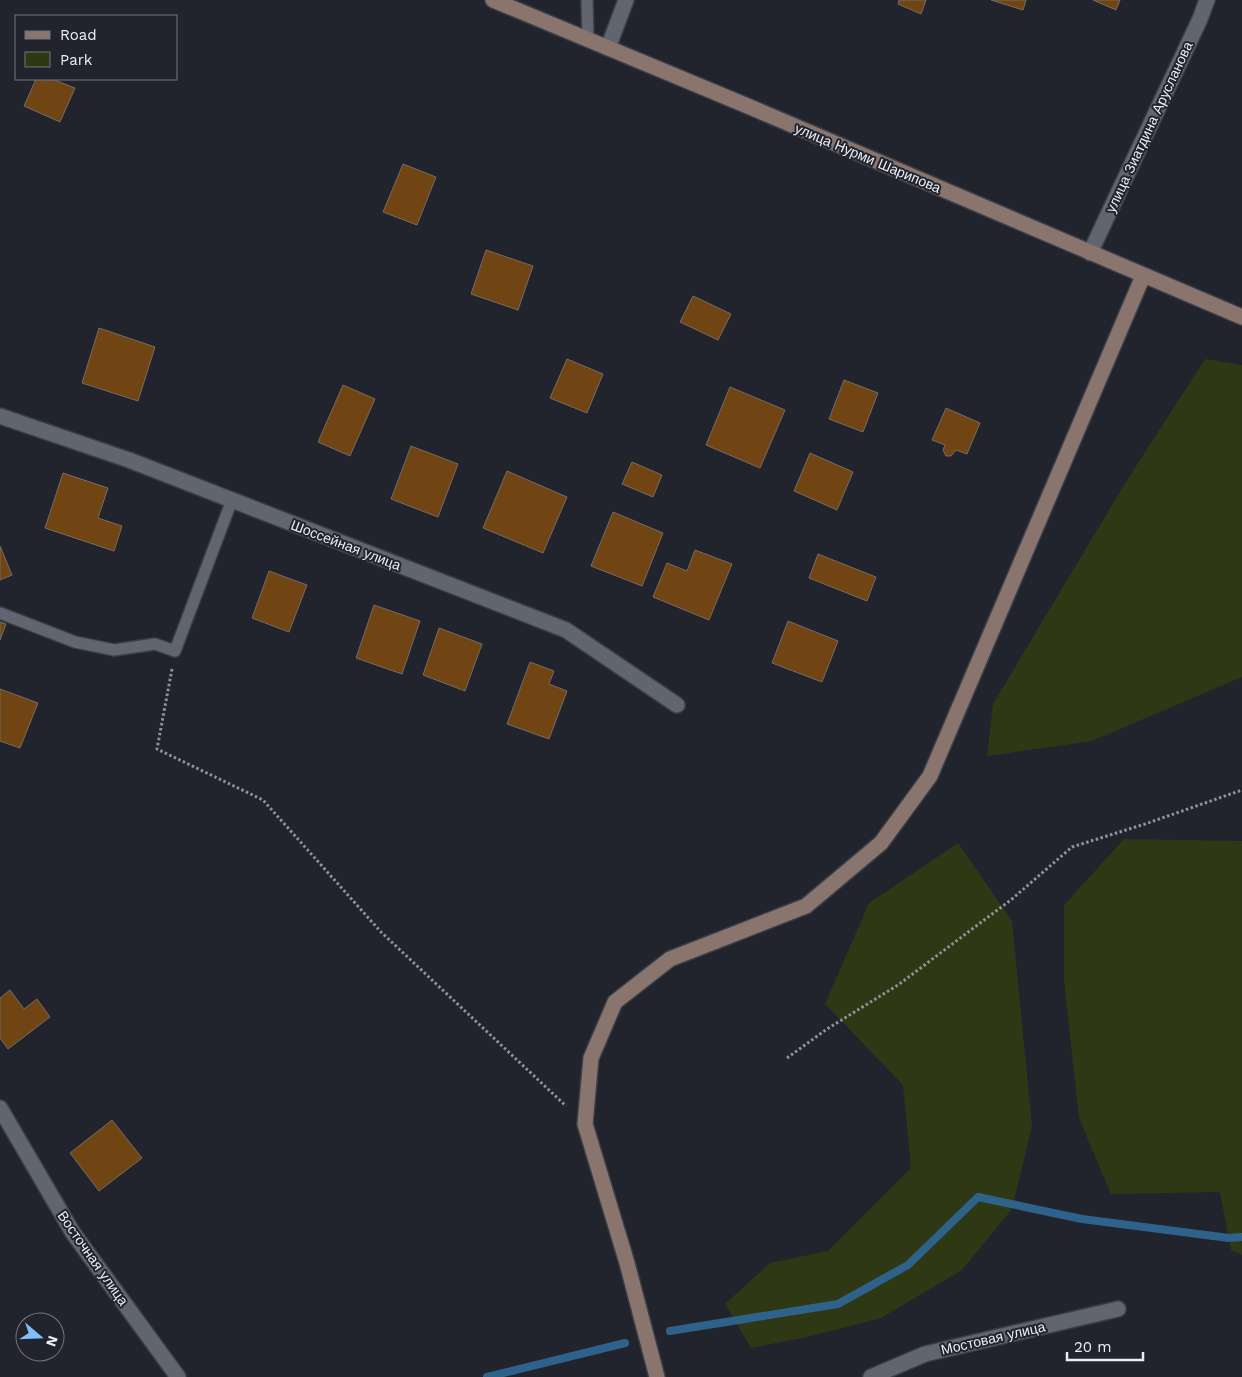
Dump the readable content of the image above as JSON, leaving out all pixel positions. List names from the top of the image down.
{
  "streets": {
    "main road": ["улица Нурми Шарипова"],
    "street": [
      "улица Зиатдина Арусланова",
      "Шоссейная улица",
      "Восточная улица",
      "Мостовая улица"
    ]
  },
  "crossings": [
    ["улица Зиатдина Арусланова", "улица Нурми Шарипова"]
  ],
  "legend": ["Road", "Park"],
  "scale_bar": "20 m",
  "north": "right"
}
